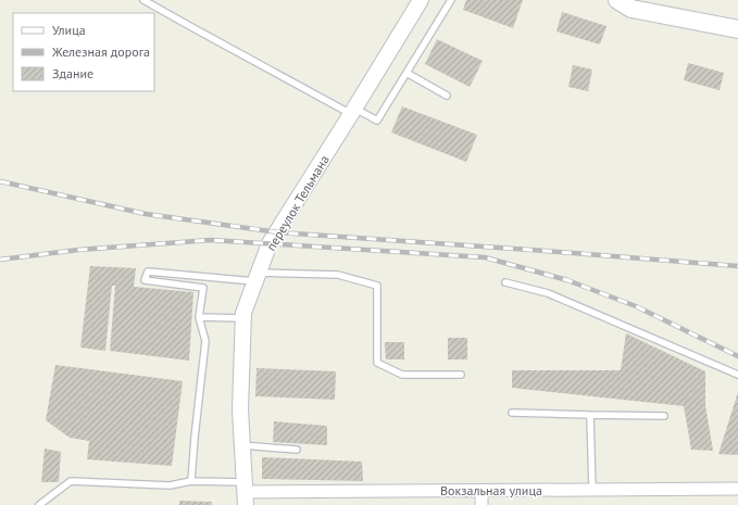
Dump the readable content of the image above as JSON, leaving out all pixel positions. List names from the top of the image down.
{
  "streets": {
    "street": ["переулок Тельмана", "Вокзальная улица"]
  },
  "crossings": [
    ["переулок Тельмана", "Вокзальная улица"]
  ],
  "legend": ["Улица", "Железная дорога", "Здание"]
}
